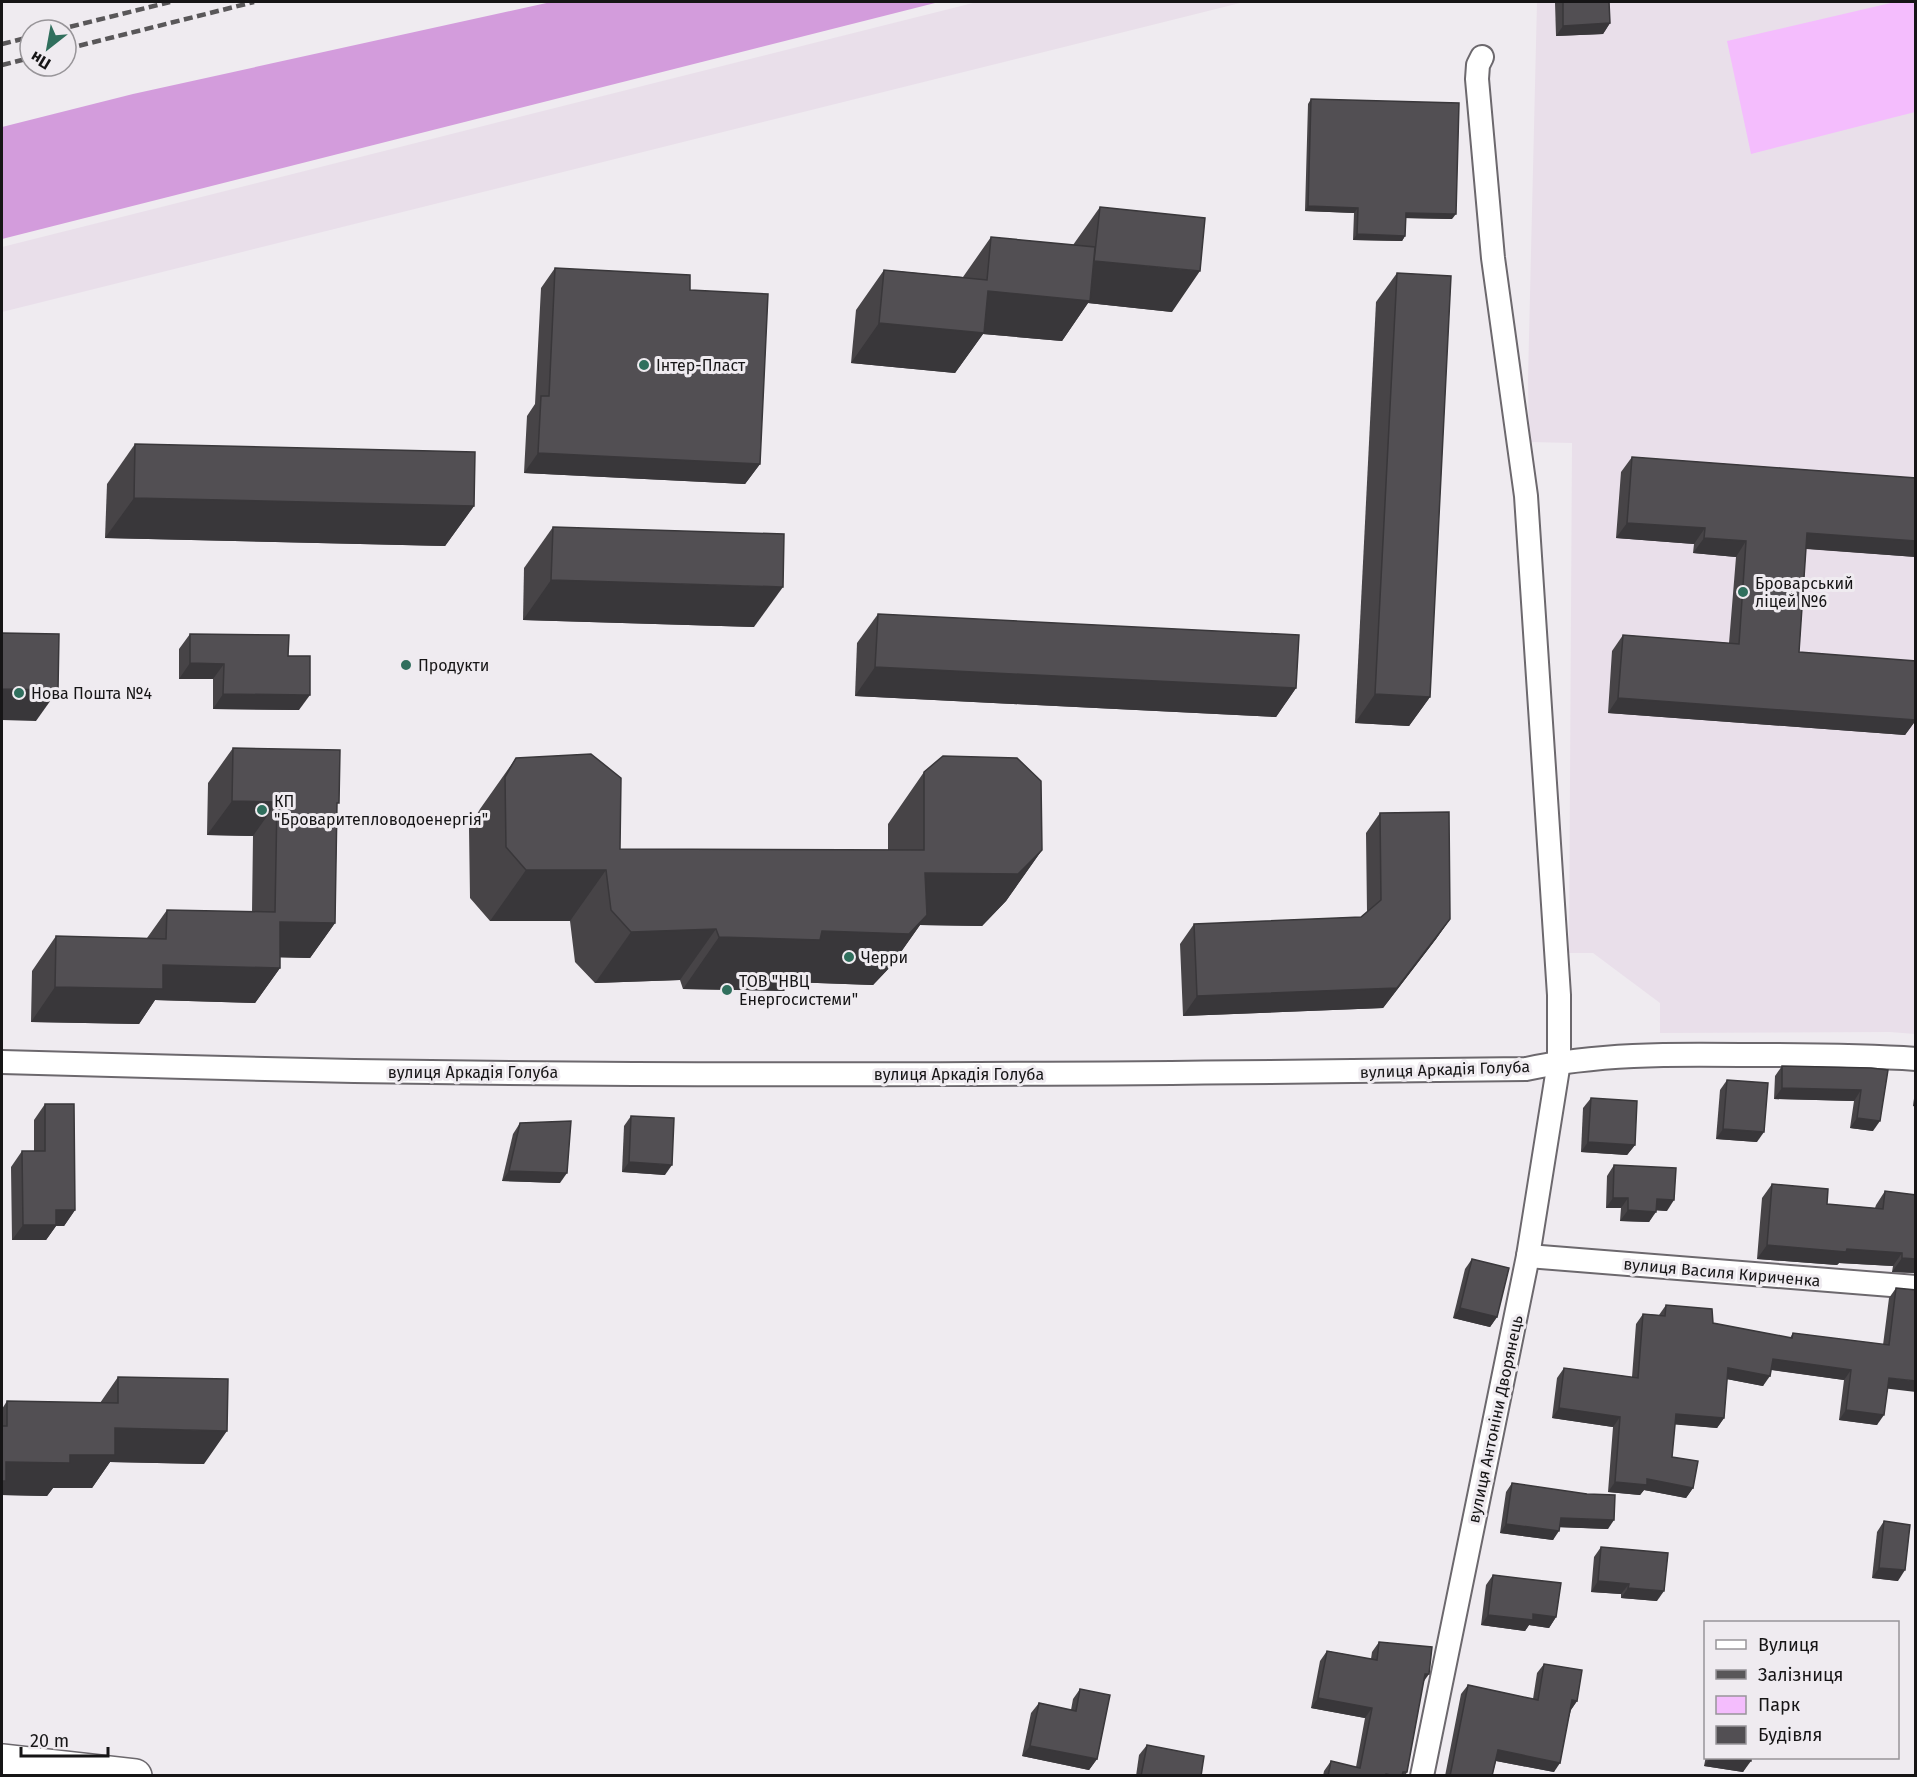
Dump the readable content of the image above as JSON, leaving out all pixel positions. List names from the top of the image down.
{
  "streets": {
    "street": ["вулиця Аркадія Голуба", "вулиця Василя Кириченка", "вулиця Антоніни Дворянець"]
  },
  "crossings": [
    ["вулиця Аркадія Голуба", "вулиця Антоніни Дворянець"],
    ["вулиця Василя Кириченка", "вулиця Антоніни Дворянець"]
  ],
  "places": [
    "Інтер-Пласт",
    "Броварський ліцей №6",
    "Продукти",
    "Нова Пошта №4",
    "КП \"Броваритепловодоенергія\"",
    "Черри",
    "ТОВ \"НВЦ Енергосистеми\""
  ],
  "legend": [
    "Вулиця",
    "Залізниця",
    "Парк",
    "Будівля"
  ],
  "scale_bar": "20 m",
  "north": "bottom left"
}
